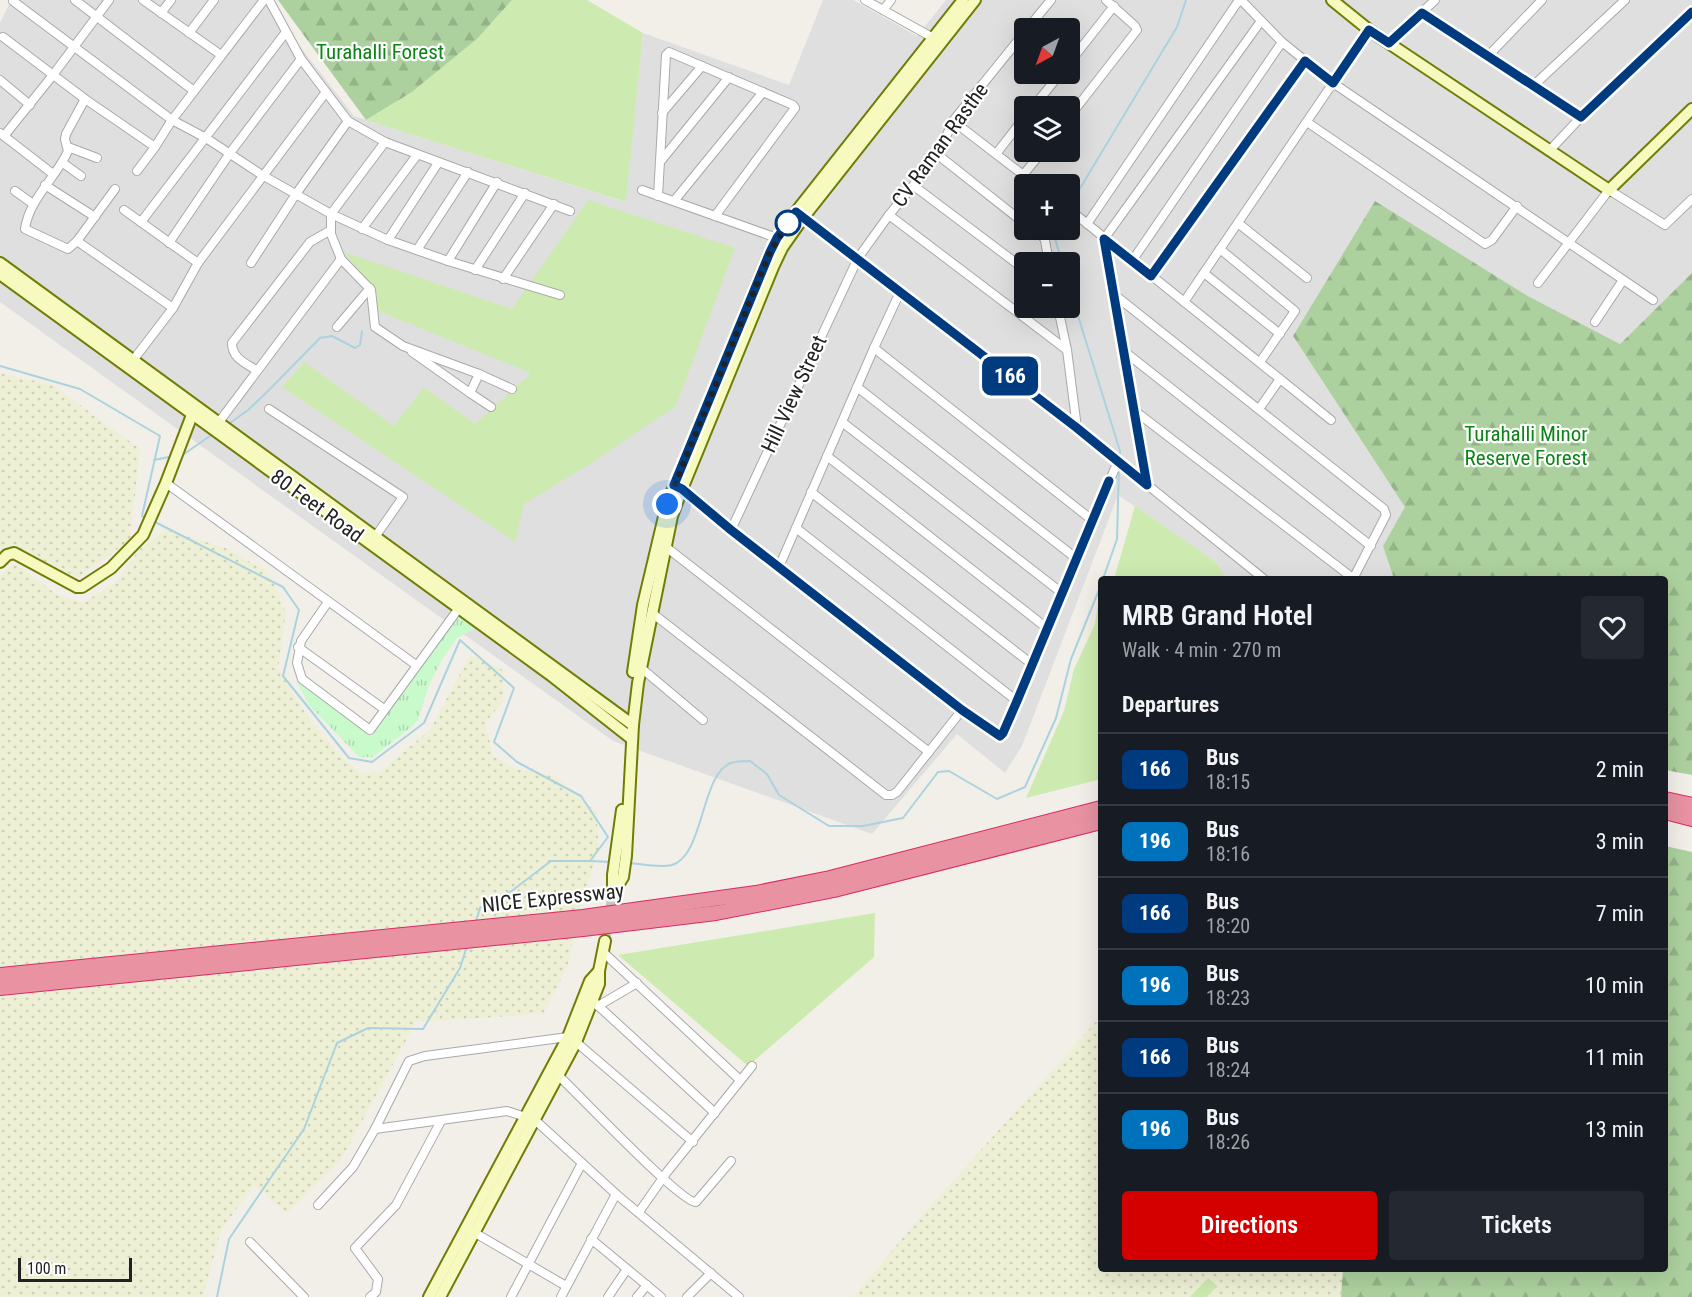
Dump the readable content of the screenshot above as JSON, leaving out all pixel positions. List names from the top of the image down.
{
  "streets": {
    "highway": ["NICE Expressway"],
    "main road": ["80 Feet Road"],
    "street": ["CV Raman Rasthe", "Hill View Street"]
  },
  "crossings": [
    ["CV Raman Rasthe", "Hill View Street"]
  ],
  "parks": ["Turahalli Forest", "Turahalli Minor Reserve Forest"],
  "lines": ["bus line 166"],
  "scale_bar": "100 m",
  "north": "bottom left",
  "page": {
    "on_map": "166",
    "map_buttons": ["+", "−"],
    "heading": [
      ["MRB Grand Hotel", "Walk · 4 min · 270 m"],
      "Departures"
    ],
    "list": [
      {
        "mark": "166",
        "name": "Bus",
        "note": "18:15",
        "value": "2 min"
      },
      {
        "mark": "196",
        "name": "Bus",
        "note": "18:16",
        "value": "3 min"
      },
      {
        "mark": "166",
        "name": "Bus",
        "note": "18:20",
        "value": "7 min"
      },
      {
        "mark": "196",
        "name": "Bus",
        "note": "18:23",
        "value": "10 min"
      },
      {
        "mark": "166",
        "name": "Bus",
        "note": "18:24",
        "value": "11 min"
      },
      {
        "mark": "196",
        "name": "Bus",
        "note": "18:26",
        "value": "13 min"
      }
    ],
    "buttons": ["Directions", "Tickets"],
    "scale": "100 m"
  }
}
